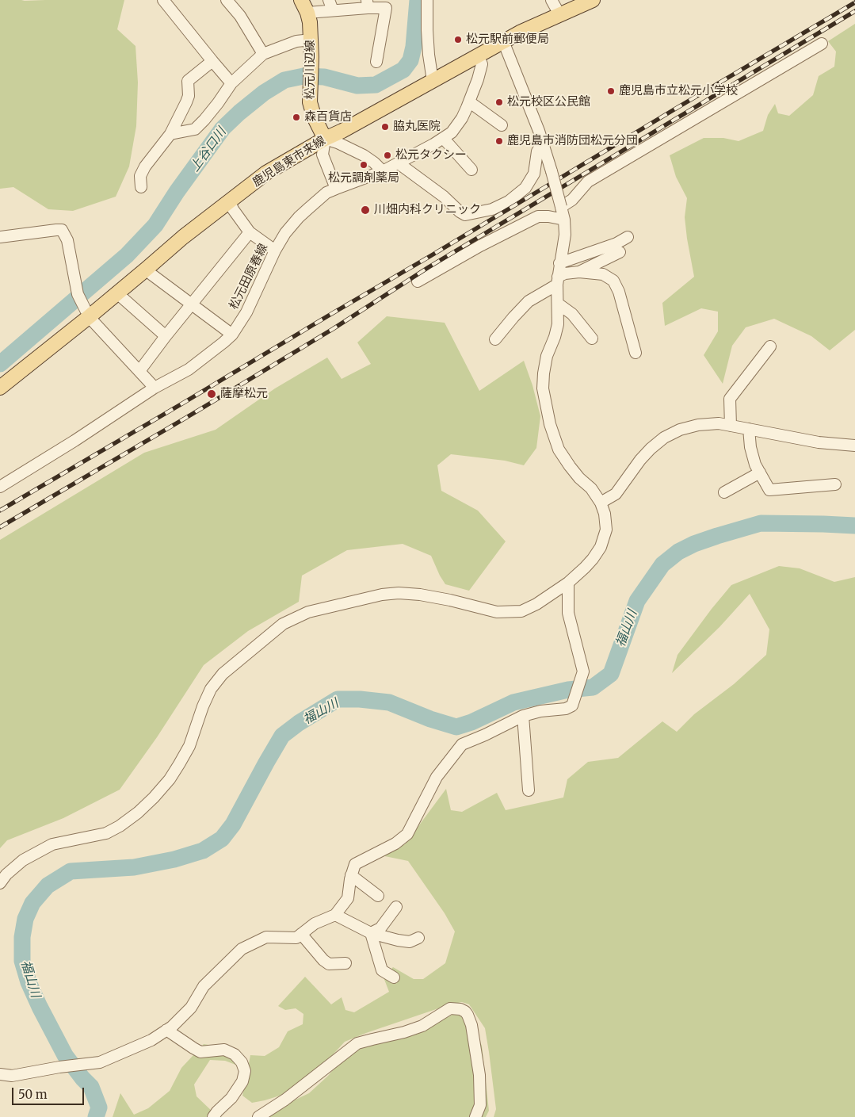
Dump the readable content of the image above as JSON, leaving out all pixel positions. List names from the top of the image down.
{
  "streets": {
    "main road": ["松元川辺線", "鹿児島東市来線"],
    "street": ["松元田原春線"]
  },
  "crossings": [
    ["松元川辺線", "鹿児島東市来線"],
    ["鹿児島東市来線", "松元田原春線"]
  ],
  "water": ["上谷口川", "福山川"],
  "places": [
    "松元駅前郵便局",
    "鹿児島市立松元小学校",
    "松元校区公民館",
    "森百貨店",
    "脇丸医院",
    "鹿児島市消防団松元分団",
    "松元タクシー",
    "松元調剤薬局",
    "川畑内科クリニック",
    "薩摩松元"
  ],
  "scale_bar": "50 m"
}
